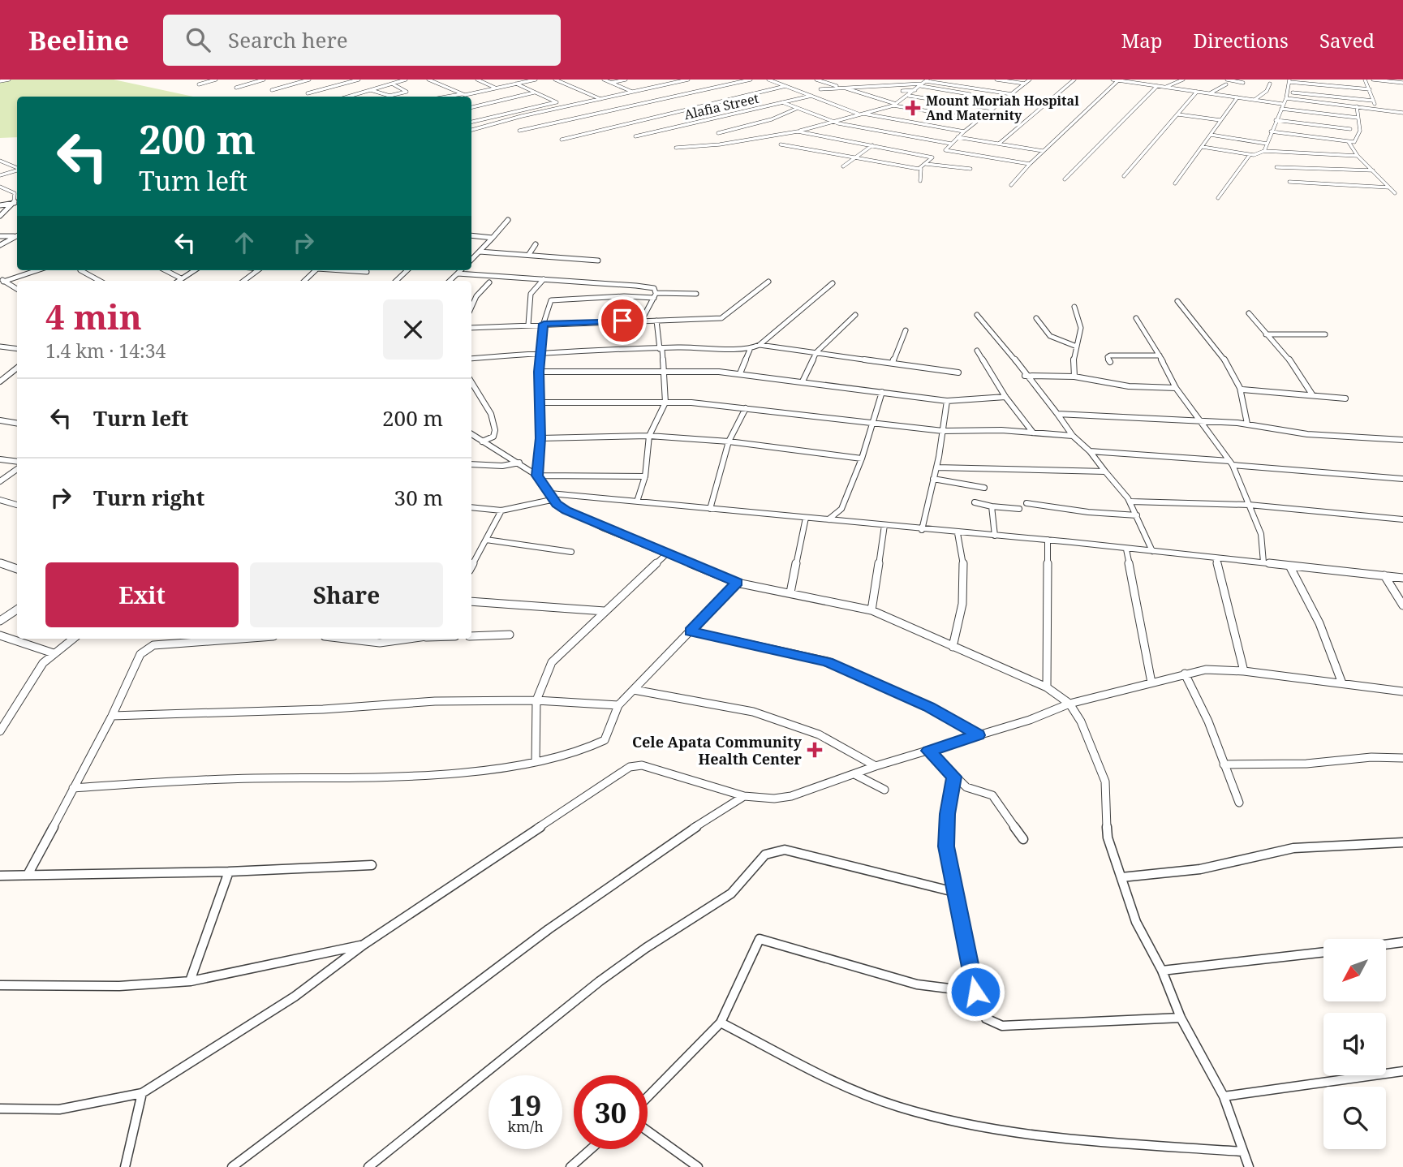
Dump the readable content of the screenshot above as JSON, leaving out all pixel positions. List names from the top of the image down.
{
  "streets": {
    "street": ["Alafia Street"]
  },
  "places": {
    "health": ["Mount Moriah Hospital And Maternity", "Cele Apata Community Health Center"]
  },
  "north": "bottom left",
  "page": {
    "header": "Beeline",
    "search": "Search here",
    "nav": ["Map", "Directions", "Saved"],
    "turn": ["200 m", "Turn left"],
    "heading": ["4 min", "1.4 km · 14:34"],
    "list": [
      {
        "name": "Turn left",
        "value": "200 m"
      },
      {
        "name": "Turn right",
        "value": "30 m"
      }
    ],
    "buttons": ["Exit", "Share"],
    "speed": "19 km/h",
    "limit": "30"
  }
}
